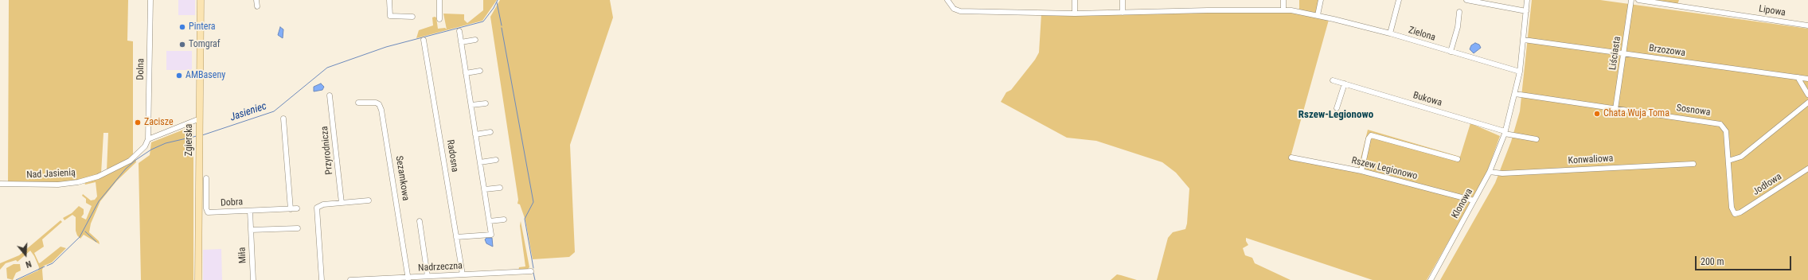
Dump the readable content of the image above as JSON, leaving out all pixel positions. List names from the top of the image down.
{
  "streets": {
    "main road": ["Zgierska"],
    "street": [
      "Lipowa",
      "Zielona",
      "Brzozowa",
      "Liściasta",
      "Dolna",
      "Bukowa",
      "Sosnowa",
      "Przyrodnicza",
      "Radosna",
      "Konwaliowa",
      "Rszew Legionowo",
      "Nad Jasienią",
      "Sezamkowa",
      "Jodłowa",
      "Dobra",
      "Klonowa",
      "Miła",
      "Nadrzeczna"
    ]
  },
  "crossings": [
    ["Zielona", "Klonowa"],
    ["Brzozowa", "Liściasta"],
    ["Brzozowa", "Klonowa"],
    ["Liściasta", "Sosnowa"],
    ["Dolna", "Nad Jasienią"],
    ["Bukowa", "Klonowa"],
    ["Sosnowa", "Jodłowa"],
    ["Sosnowa", "Klonowa"],
    ["Radosna", "Nadrzeczna"],
    ["Konwaliowa", "Klonowa"],
    ["Rszew Legionowo", "Klonowa"],
    ["Sezamkowa", "Nadrzeczna"],
    ["Dobra", "Miła"]
  ],
  "districts": ["Rszew-Legionowo"],
  "water": ["Jasieniec"],
  "places": [
    "Pintera",
    "Tomgraf",
    "AMBaseny",
    "Chata Wuja Toma",
    "Zacisze"
  ],
  "scale_bar": "200 m",
  "north": "bottom"
}
